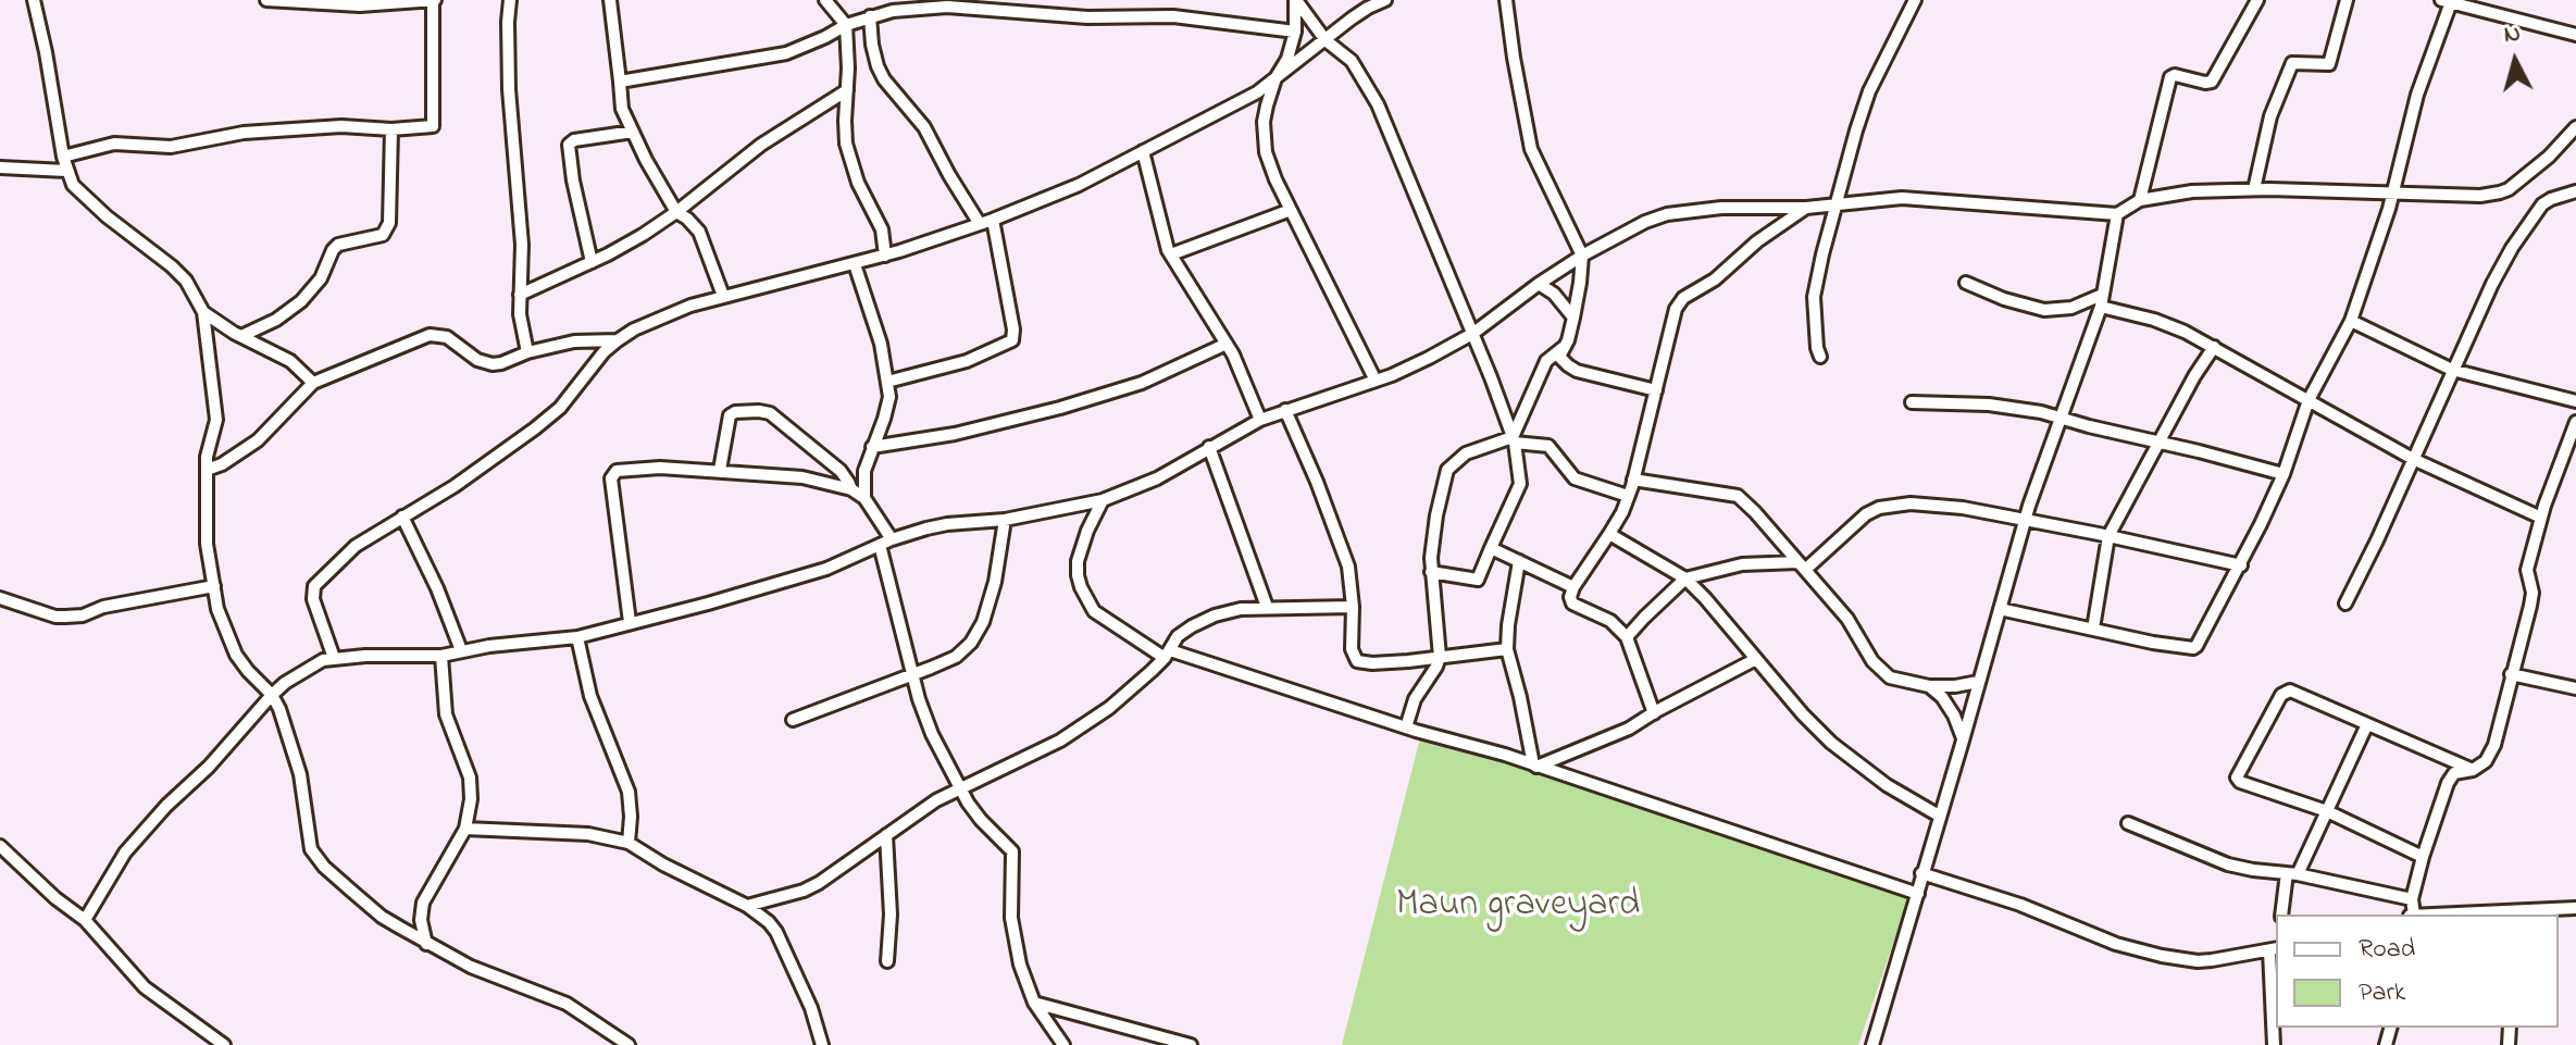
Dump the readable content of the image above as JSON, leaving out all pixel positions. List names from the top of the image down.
{
  "parks": ["Maun graveyard"],
  "legend": ["Road", "Park"],
  "north": "top"
}
